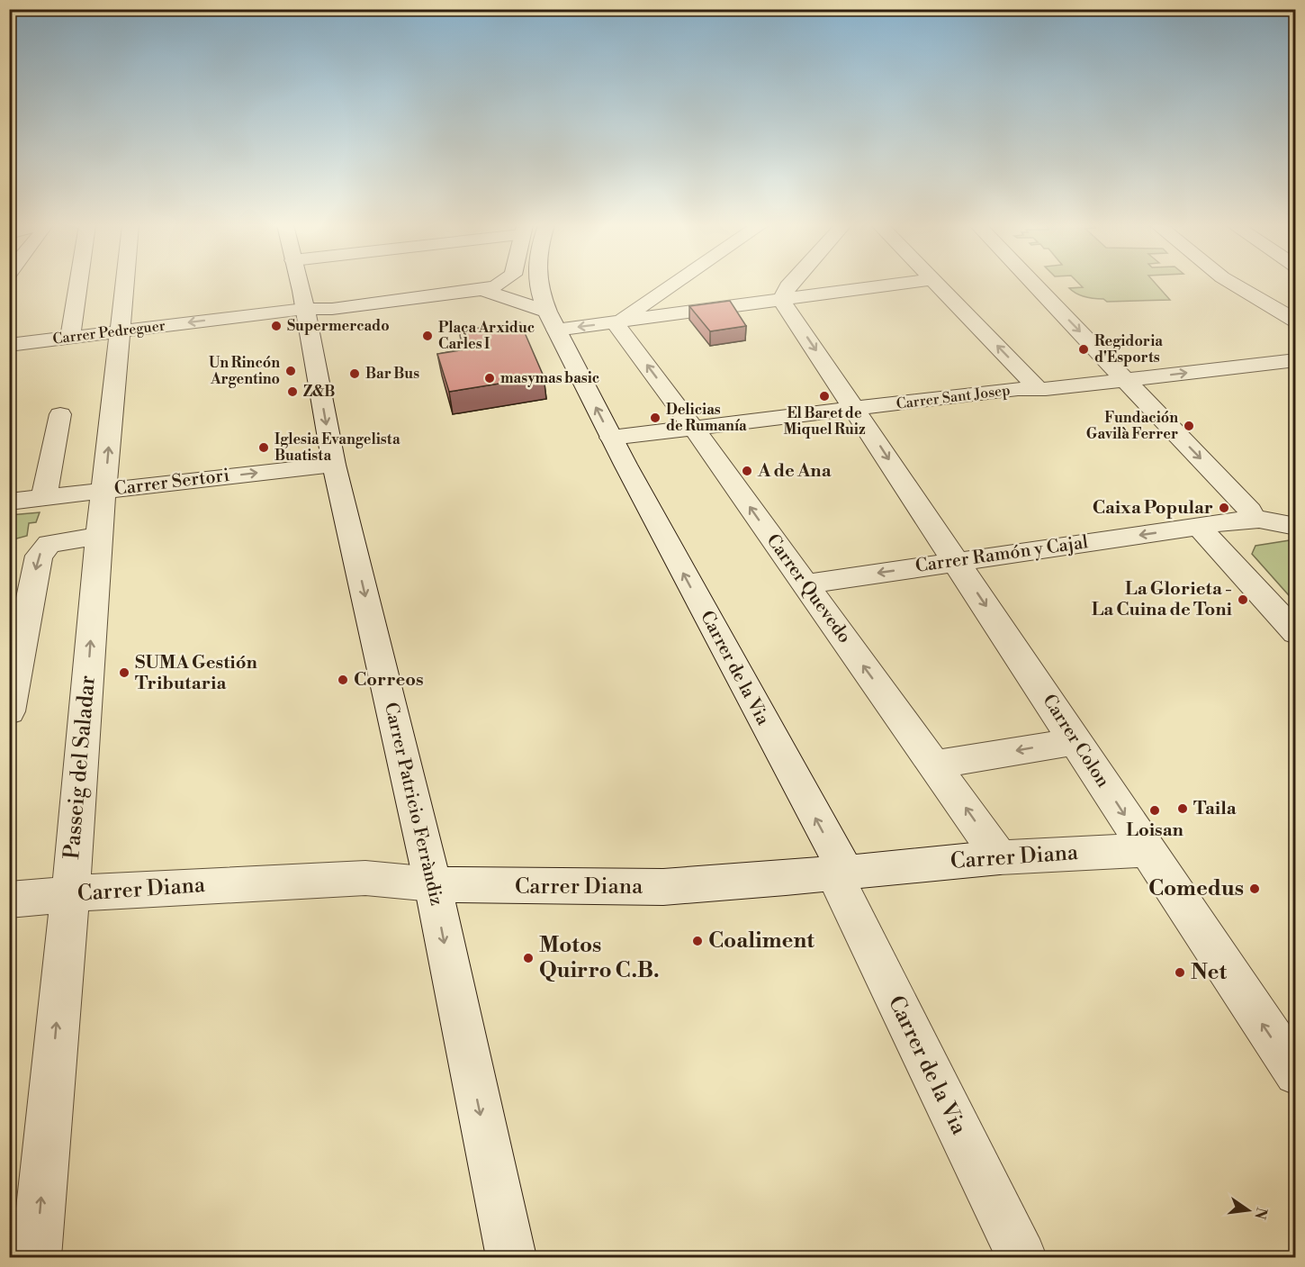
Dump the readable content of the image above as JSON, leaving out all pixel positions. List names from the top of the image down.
{
  "streets": {
    "street": [
      "Carrer Pedreguer",
      "Carrer Sant Josep",
      "Carrer Sertori",
      "Carrer Ramón y Cajal",
      "Carrer Quevedo",
      "Carrer de la Via",
      "Carrer Colon",
      "Passeig del Saladar",
      "Carrer Patricio Ferràndiz",
      "Carrer Diana"
    ]
  },
  "crossings": [
    ["Carrer Pedreguer", "Passeig del Saladar"],
    ["Carrer Pedreguer", "Carrer Patricio Ferràndiz"],
    ["Carrer Sant Josep", "Carrer Quevedo"],
    ["Carrer Sant Josep", "Carrer de la Via"],
    ["Carrer Sant Josep", "Carrer Colon"],
    ["Carrer Sertori", "Passeig del Saladar"],
    ["Carrer Sertori", "Carrer Patricio Ferràndiz"],
    ["Carrer Ramón y Cajal", "Carrer Quevedo"],
    ["Carrer Ramón y Cajal", "Carrer Colon"],
    ["Carrer Quevedo", "Carrer Diana"],
    ["Carrer de la Via", "Carrer Diana"],
    ["Carrer Colon", "Carrer Diana"],
    ["Passeig del Saladar", "Carrer Diana"],
    ["Carrer Patricio Ferràndiz", "Carrer Diana"]
  ],
  "one_way": [
    "Carrer Pedreguer",
    "Carrer Sertori",
    "Carrer Quevedo",
    "Carrer de la Via",
    "Passeig del Saladar",
    "Carrer Patricio Ferràndiz"
  ],
  "places": [
    "Supermercado",
    "Plaça Arxiduc Carles I",
    "Regidoria d'Esports",
    "Un Rincón Argentino",
    "Bar Bus",
    "masymas basic",
    "Z&B",
    "El Baret de Miquel Ruiz",
    "Delicias de Rumanía",
    "Fundación Gavilà Ferrer",
    "Iglesia Evangelista Buatista",
    "A de Ana",
    "Caixa Popular",
    "La Glorieta - La Cuina de Toni",
    "SUMA Gestión Tributaria",
    "Correos",
    "Taila",
    "Loisan",
    "Comedus",
    "Coaliment",
    "Motos Quirro C.B.",
    "Net"
  ],
  "north": "right"
}
